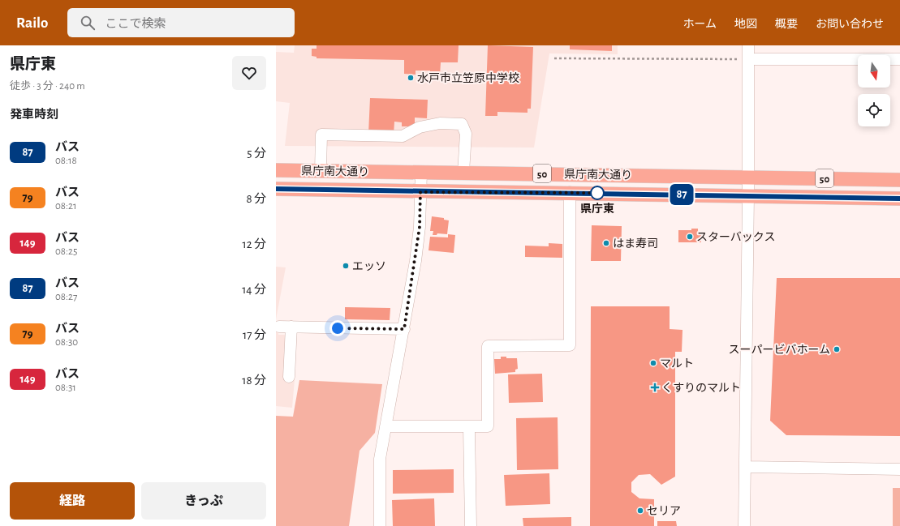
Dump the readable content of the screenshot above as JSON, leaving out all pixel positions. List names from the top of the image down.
{
  "streets": {
    "main road": ["県庁南大通り", "50"]
  },
  "places": {
    "other": [
      "水戸市立笠原中学校",
      "県庁東",
      "スターバックス",
      "はま寿司",
      "エッソ",
      "スーパービバホーム",
      "マルト",
      "セリア"
    ],
    "health": ["くすりのマルト"]
  },
  "lines": ["bus line 87"],
  "north": "bottom",
  "page": {
    "header": "Railo",
    "search": "ここで検索",
    "nav": [
      "ホーム",
      "地図",
      "概要",
      "お問い合わせ"
    ],
    "heading": [
      ["県庁東", "徒歩 · 3 分 · 240 m"],
      "発車時刻"
    ],
    "on_map": "87",
    "list": [
      {
        "mark": "87",
        "name": "バス",
        "note": "08:18",
        "value": "5 分"
      },
      {
        "mark": "79",
        "name": "バス",
        "note": "08:21",
        "value": "8 分"
      },
      {
        "mark": "149",
        "name": "バス",
        "note": "08:25",
        "value": "12 分"
      },
      {
        "mark": "87",
        "name": "バス",
        "note": "08:27",
        "value": "14 分"
      },
      {
        "mark": "79",
        "name": "バス",
        "note": "08:30",
        "value": "17 分"
      },
      {
        "mark": "149",
        "name": "バス",
        "note": "08:31",
        "value": "18 分"
      }
    ],
    "buttons": ["経路", "きっぷ"]
  }
}
